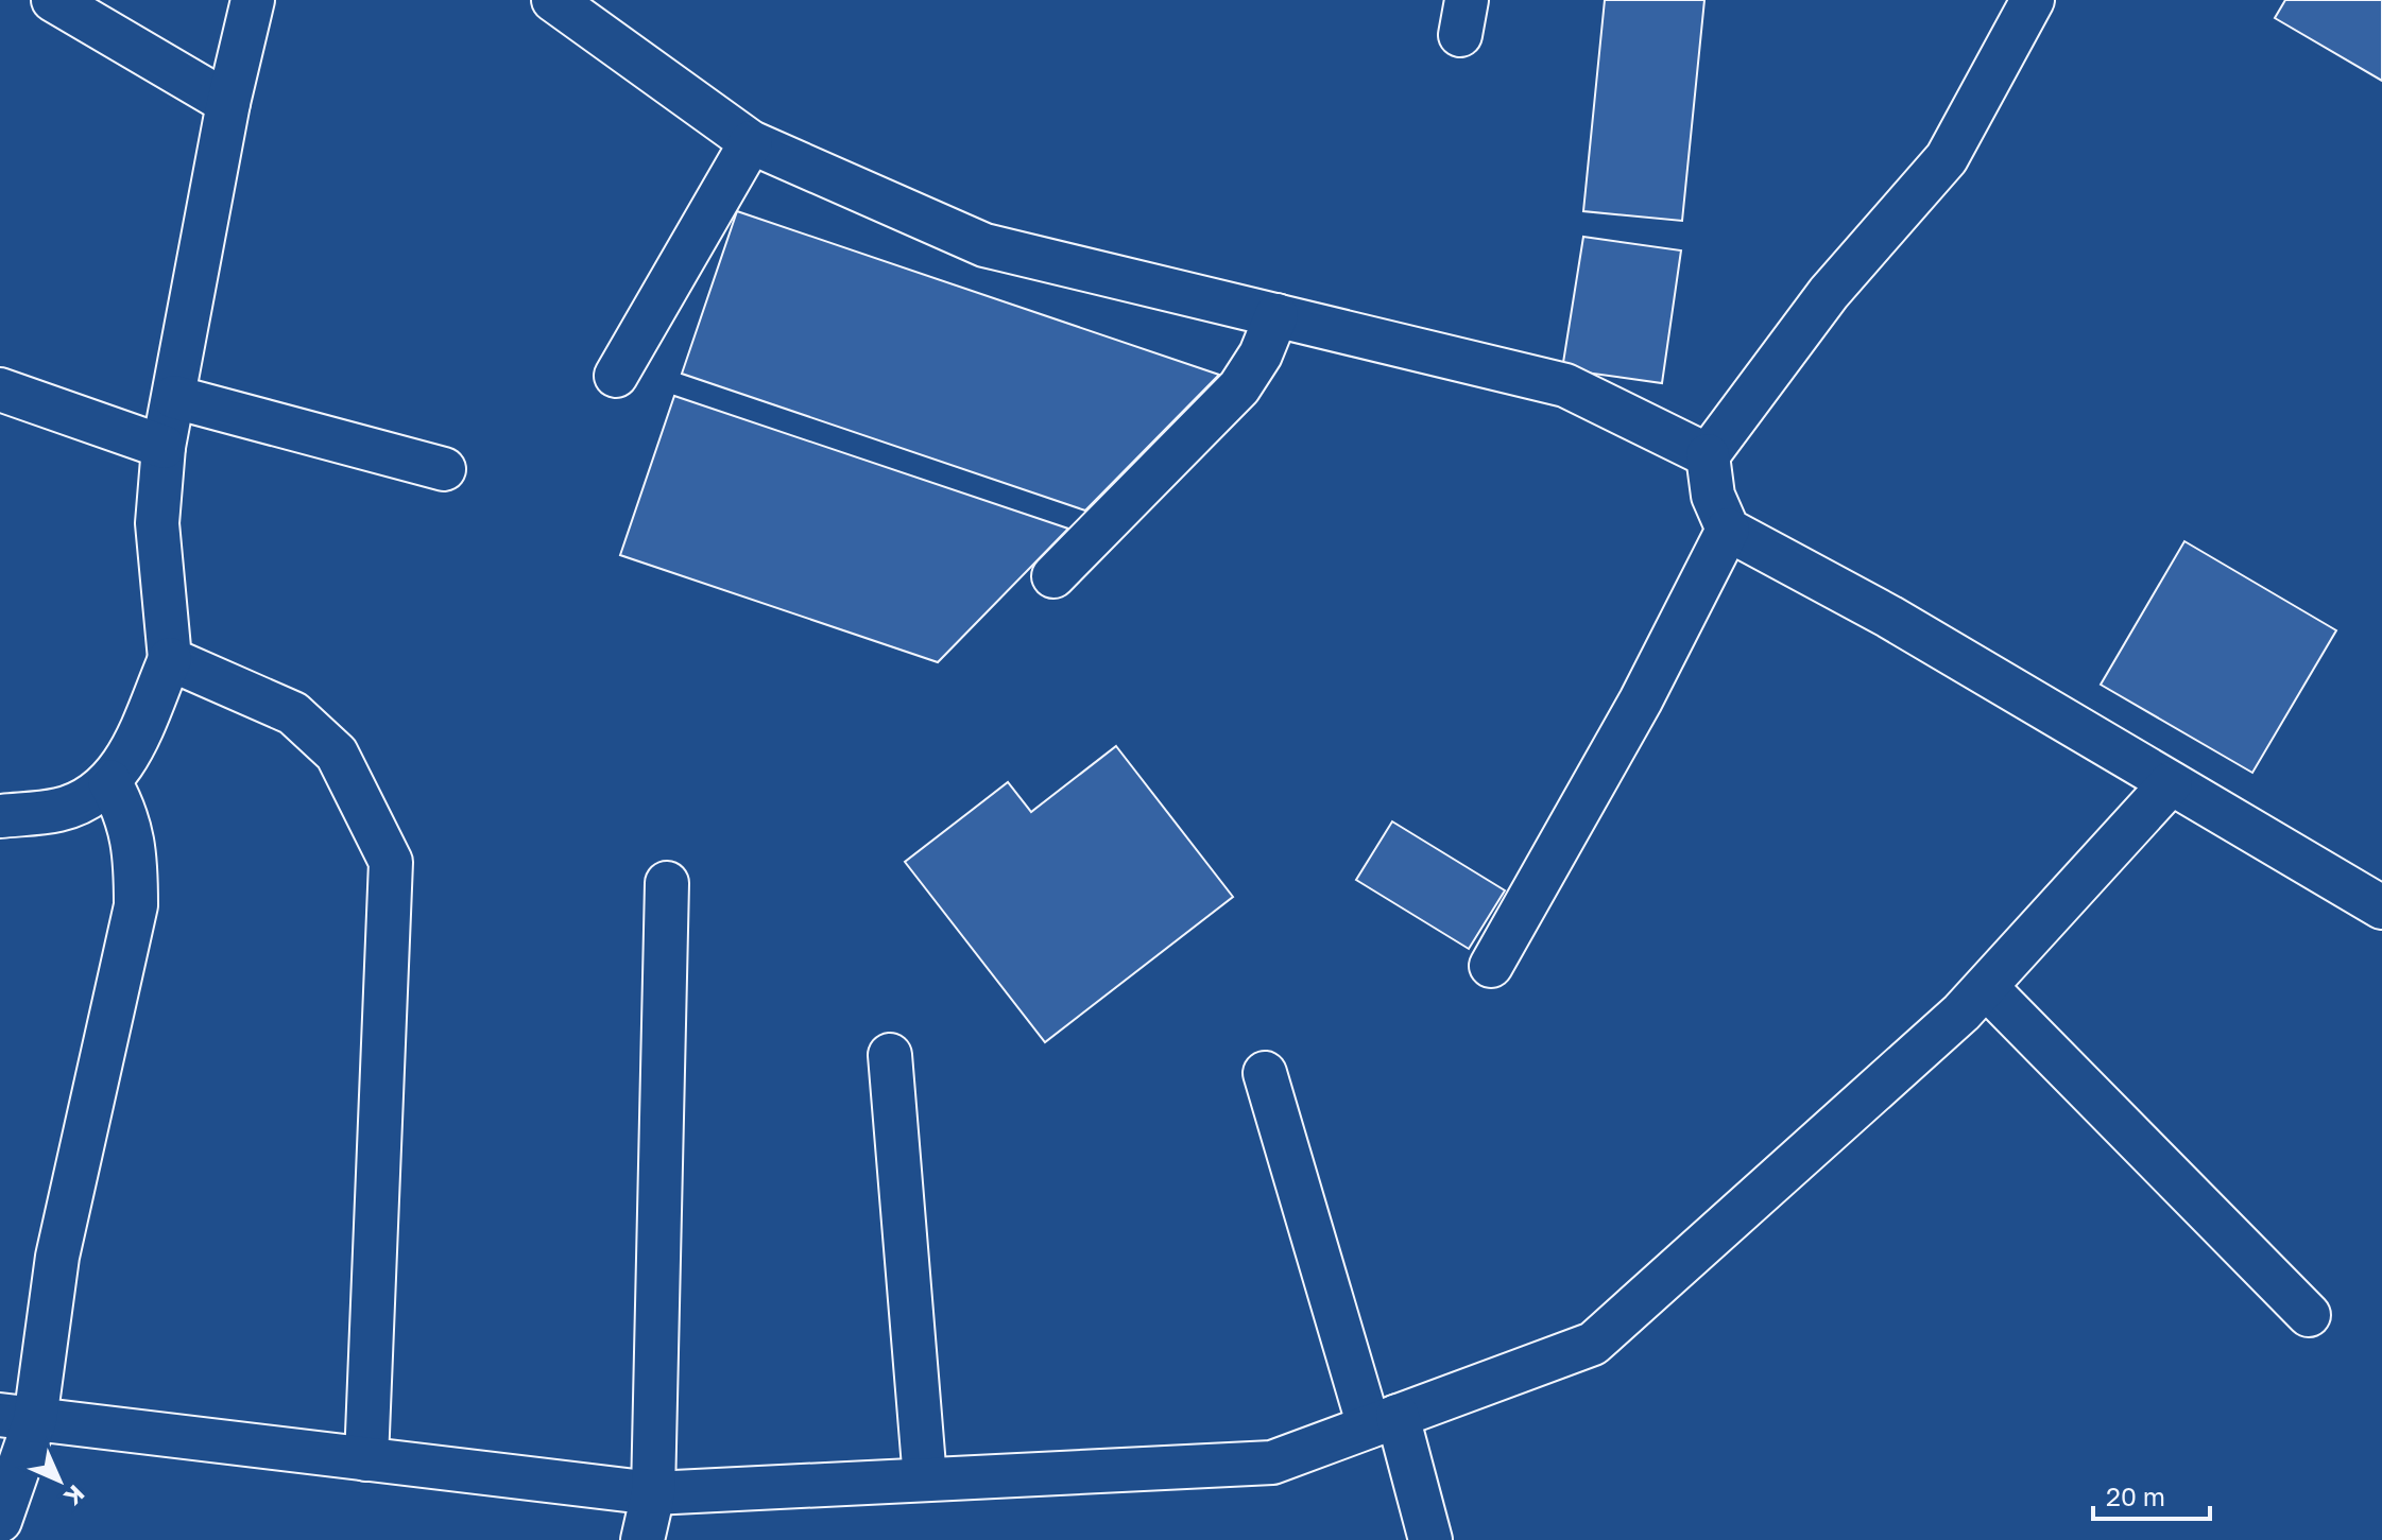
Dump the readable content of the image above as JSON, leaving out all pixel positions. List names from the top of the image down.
{
  "scale_bar": "20 m",
  "north": "bottom right"
}
